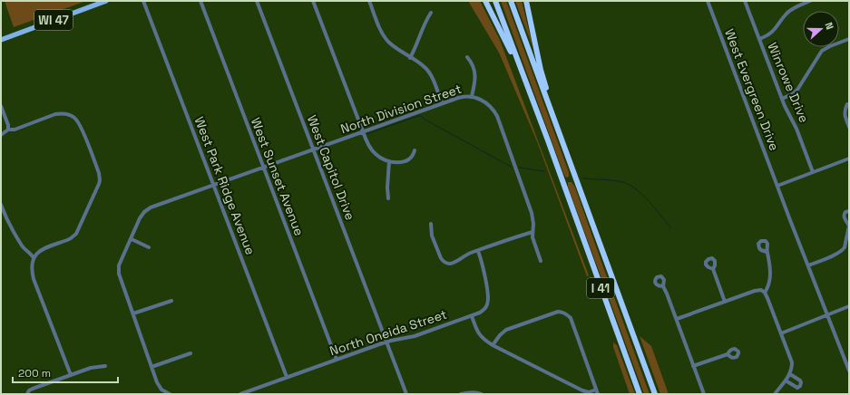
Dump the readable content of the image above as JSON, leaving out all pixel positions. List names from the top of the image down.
{
  "streets": {
    "highway": ["I 41"],
    "main road": ["WI 47"],
    "street": [
      "Winrowe Drive",
      "West Evergreen Drive",
      "North Division Street",
      "West Capitol Drive",
      "West Sunset Avenue",
      "West Park Ridge Avenue",
      "North Oneida Street"
    ]
  },
  "crossings": [
    ["North Division Street", "West Capitol Drive"],
    ["North Division Street", "West Sunset Avenue"],
    ["North Division Street", "West Park Ridge Avenue"],
    ["West Capitol Drive", "North Oneida Street"],
    ["West Sunset Avenue", "North Oneida Street"],
    ["West Park Ridge Avenue", "North Oneida Street"]
  ],
  "scale_bar": "200 m",
  "north": "right"
}
